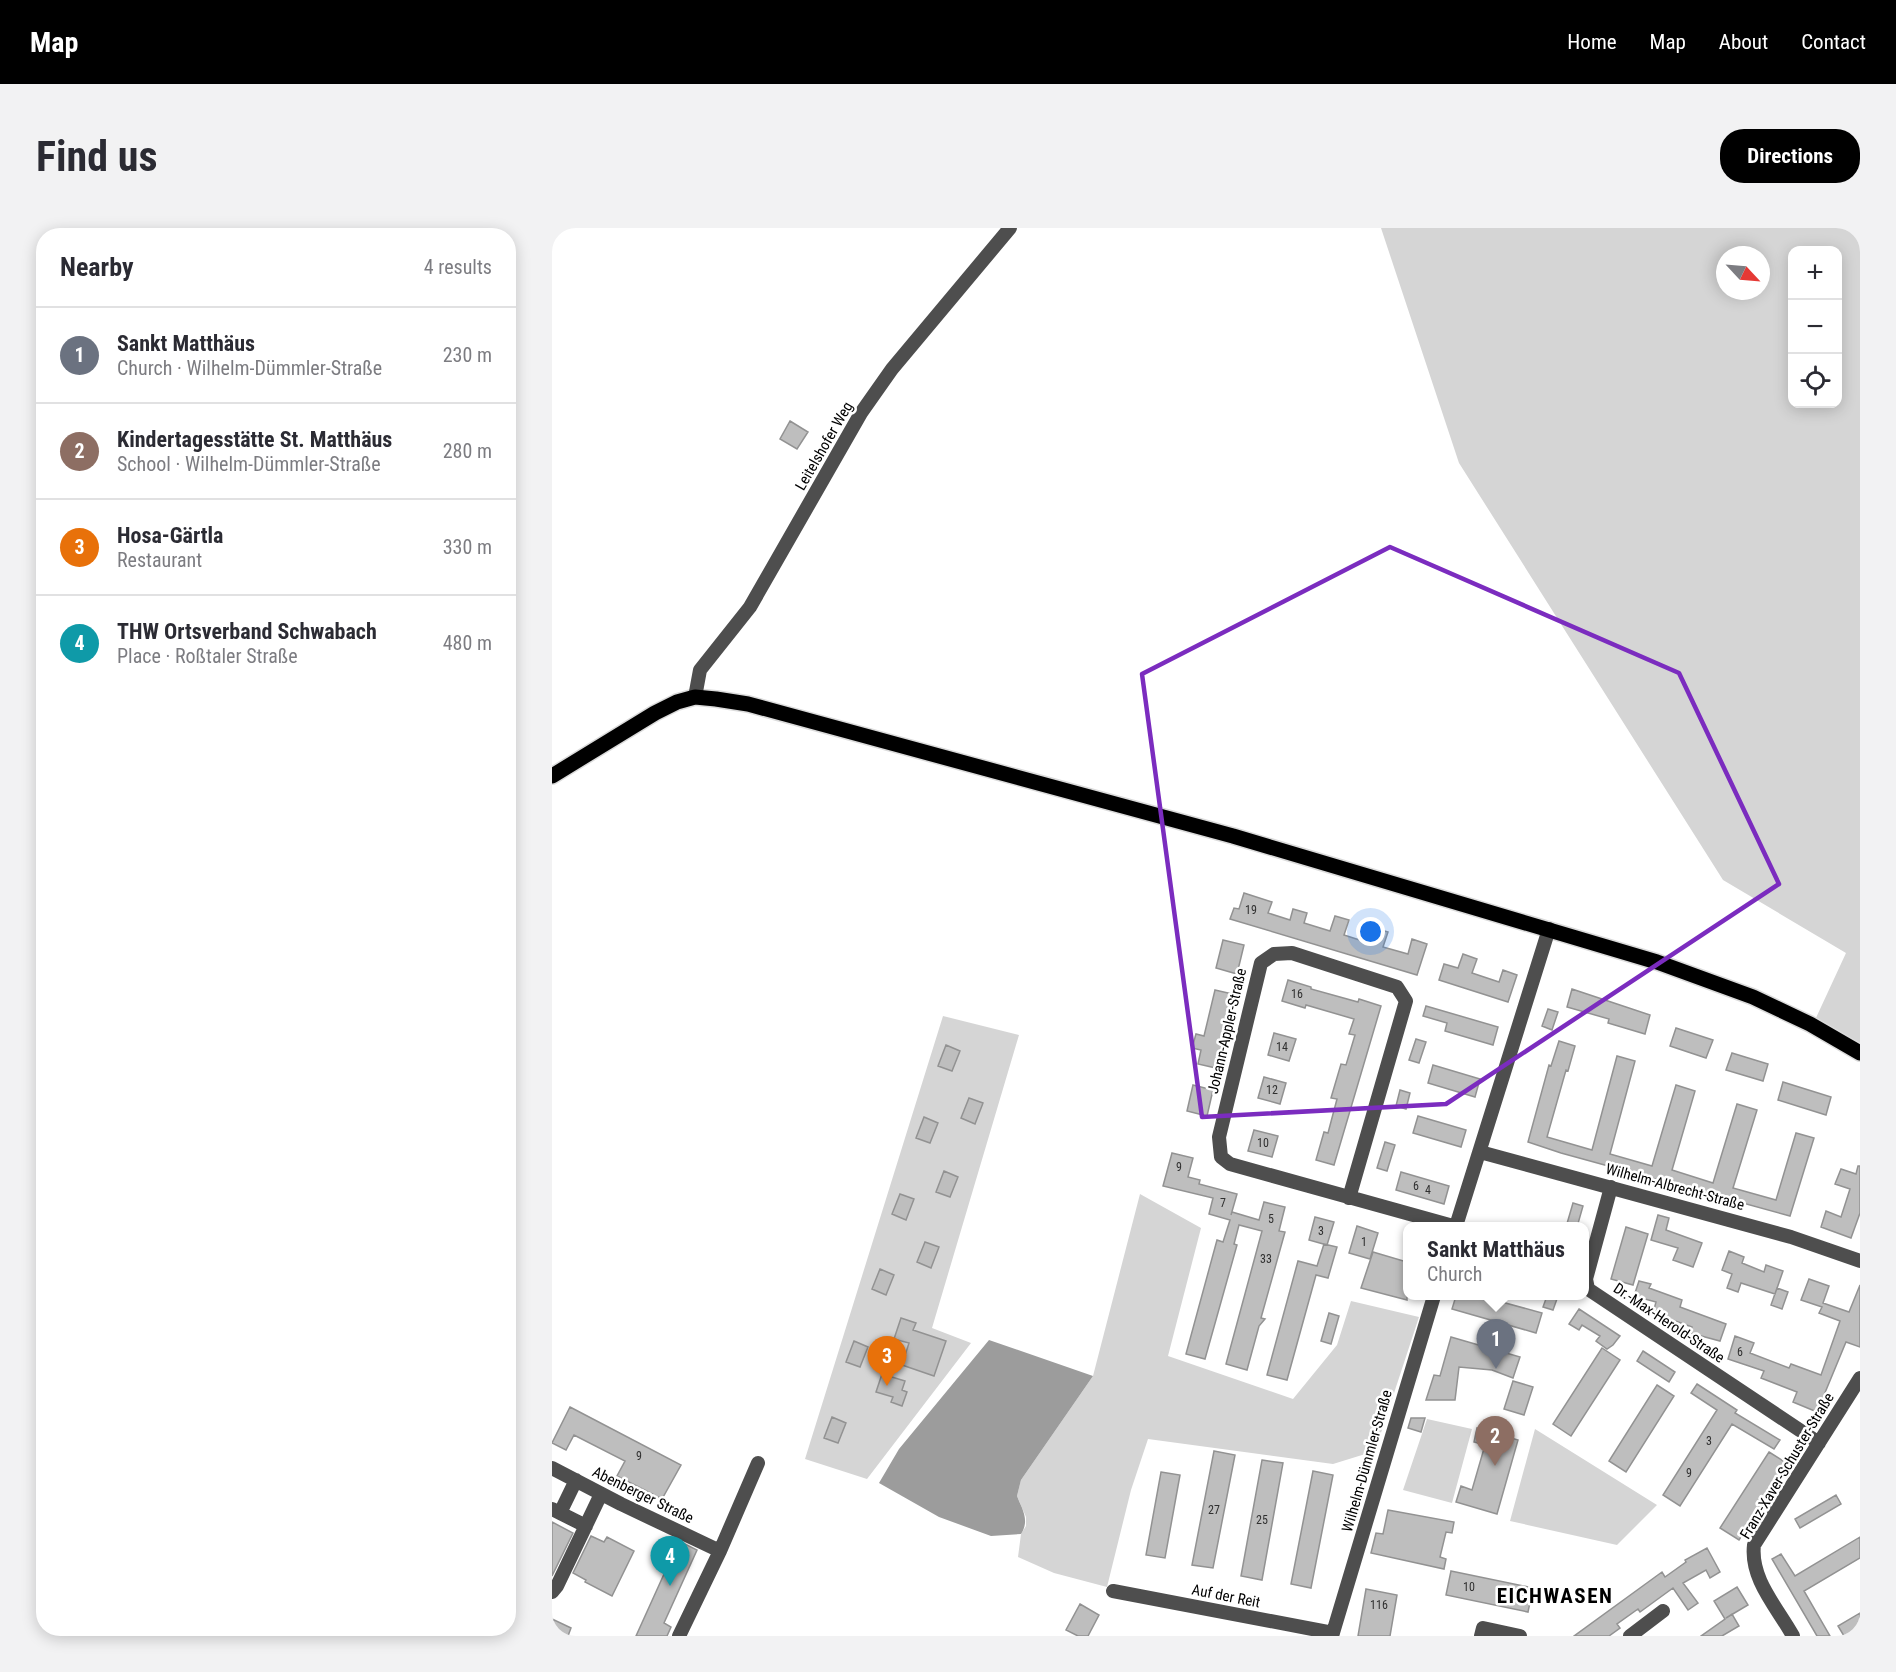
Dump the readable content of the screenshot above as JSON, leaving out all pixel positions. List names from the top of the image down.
{
  "streets": {
    "street": [
      "Leitelshofer Weg",
      "Johann-Appler-Straße",
      "Wilhelm-Albrecht-Straße",
      "Dr.-Max-Herold-Straße",
      "Wilhelm-Dümmler-Straße",
      "Franz-Xaver-Schuster-Straße",
      "Abenberger Straße",
      "Auf der Reit"
    ]
  },
  "crossings": [
    ["Wilhelm-Albrecht-Straße", "Dr.-Max-Herold-Straße"],
    ["Dr.-Max-Herold-Straße", "Franz-Xaver-Schuster-Straße"],
    ["Wilhelm-Dümmler-Straße", "Auf der Reit"]
  ],
  "districts": ["EICHWASEN"],
  "house_numbers": [
    "19",
    "16",
    "14",
    "12",
    "10",
    "9",
    "6",
    "4",
    "7",
    "5",
    "3",
    "1",
    "33",
    "6",
    "3",
    "9",
    "9",
    "27",
    "25",
    "10",
    "116"
  ],
  "north": "bottom right",
  "page": {
    "header": "Map",
    "nav": [
      "Home",
      "Map",
      "About",
      "Contact"
    ],
    "buttons": "Directions",
    "title": "Find us",
    "heading": ["Nearby", "4 results"],
    "map_buttons": ["+", "−"],
    "list": [
      {
        "mark": "1",
        "name": "Sankt Matthäus",
        "note": "Church · Wilhelm-Dümmler-Straße",
        "value": "230 m"
      },
      {
        "mark": "2",
        "name": "Kindertagesstätte St. Matthäus",
        "note": "School · Wilhelm-Dümmler-Straße",
        "value": "280 m"
      },
      {
        "mark": "3",
        "name": "Hosa-Gärtla",
        "note": "Restaurant",
        "value": "330 m"
      },
      {
        "mark": "4",
        "name": "THW Ortsverband Schwabach",
        "note": "Place · Roßtaler Straße",
        "value": "480 m"
      }
    ],
    "popup": ["Sankt Matthäus", "Church"],
    "pins": [
      "1",
      "3",
      "2",
      "4"
    ]
  }
}
